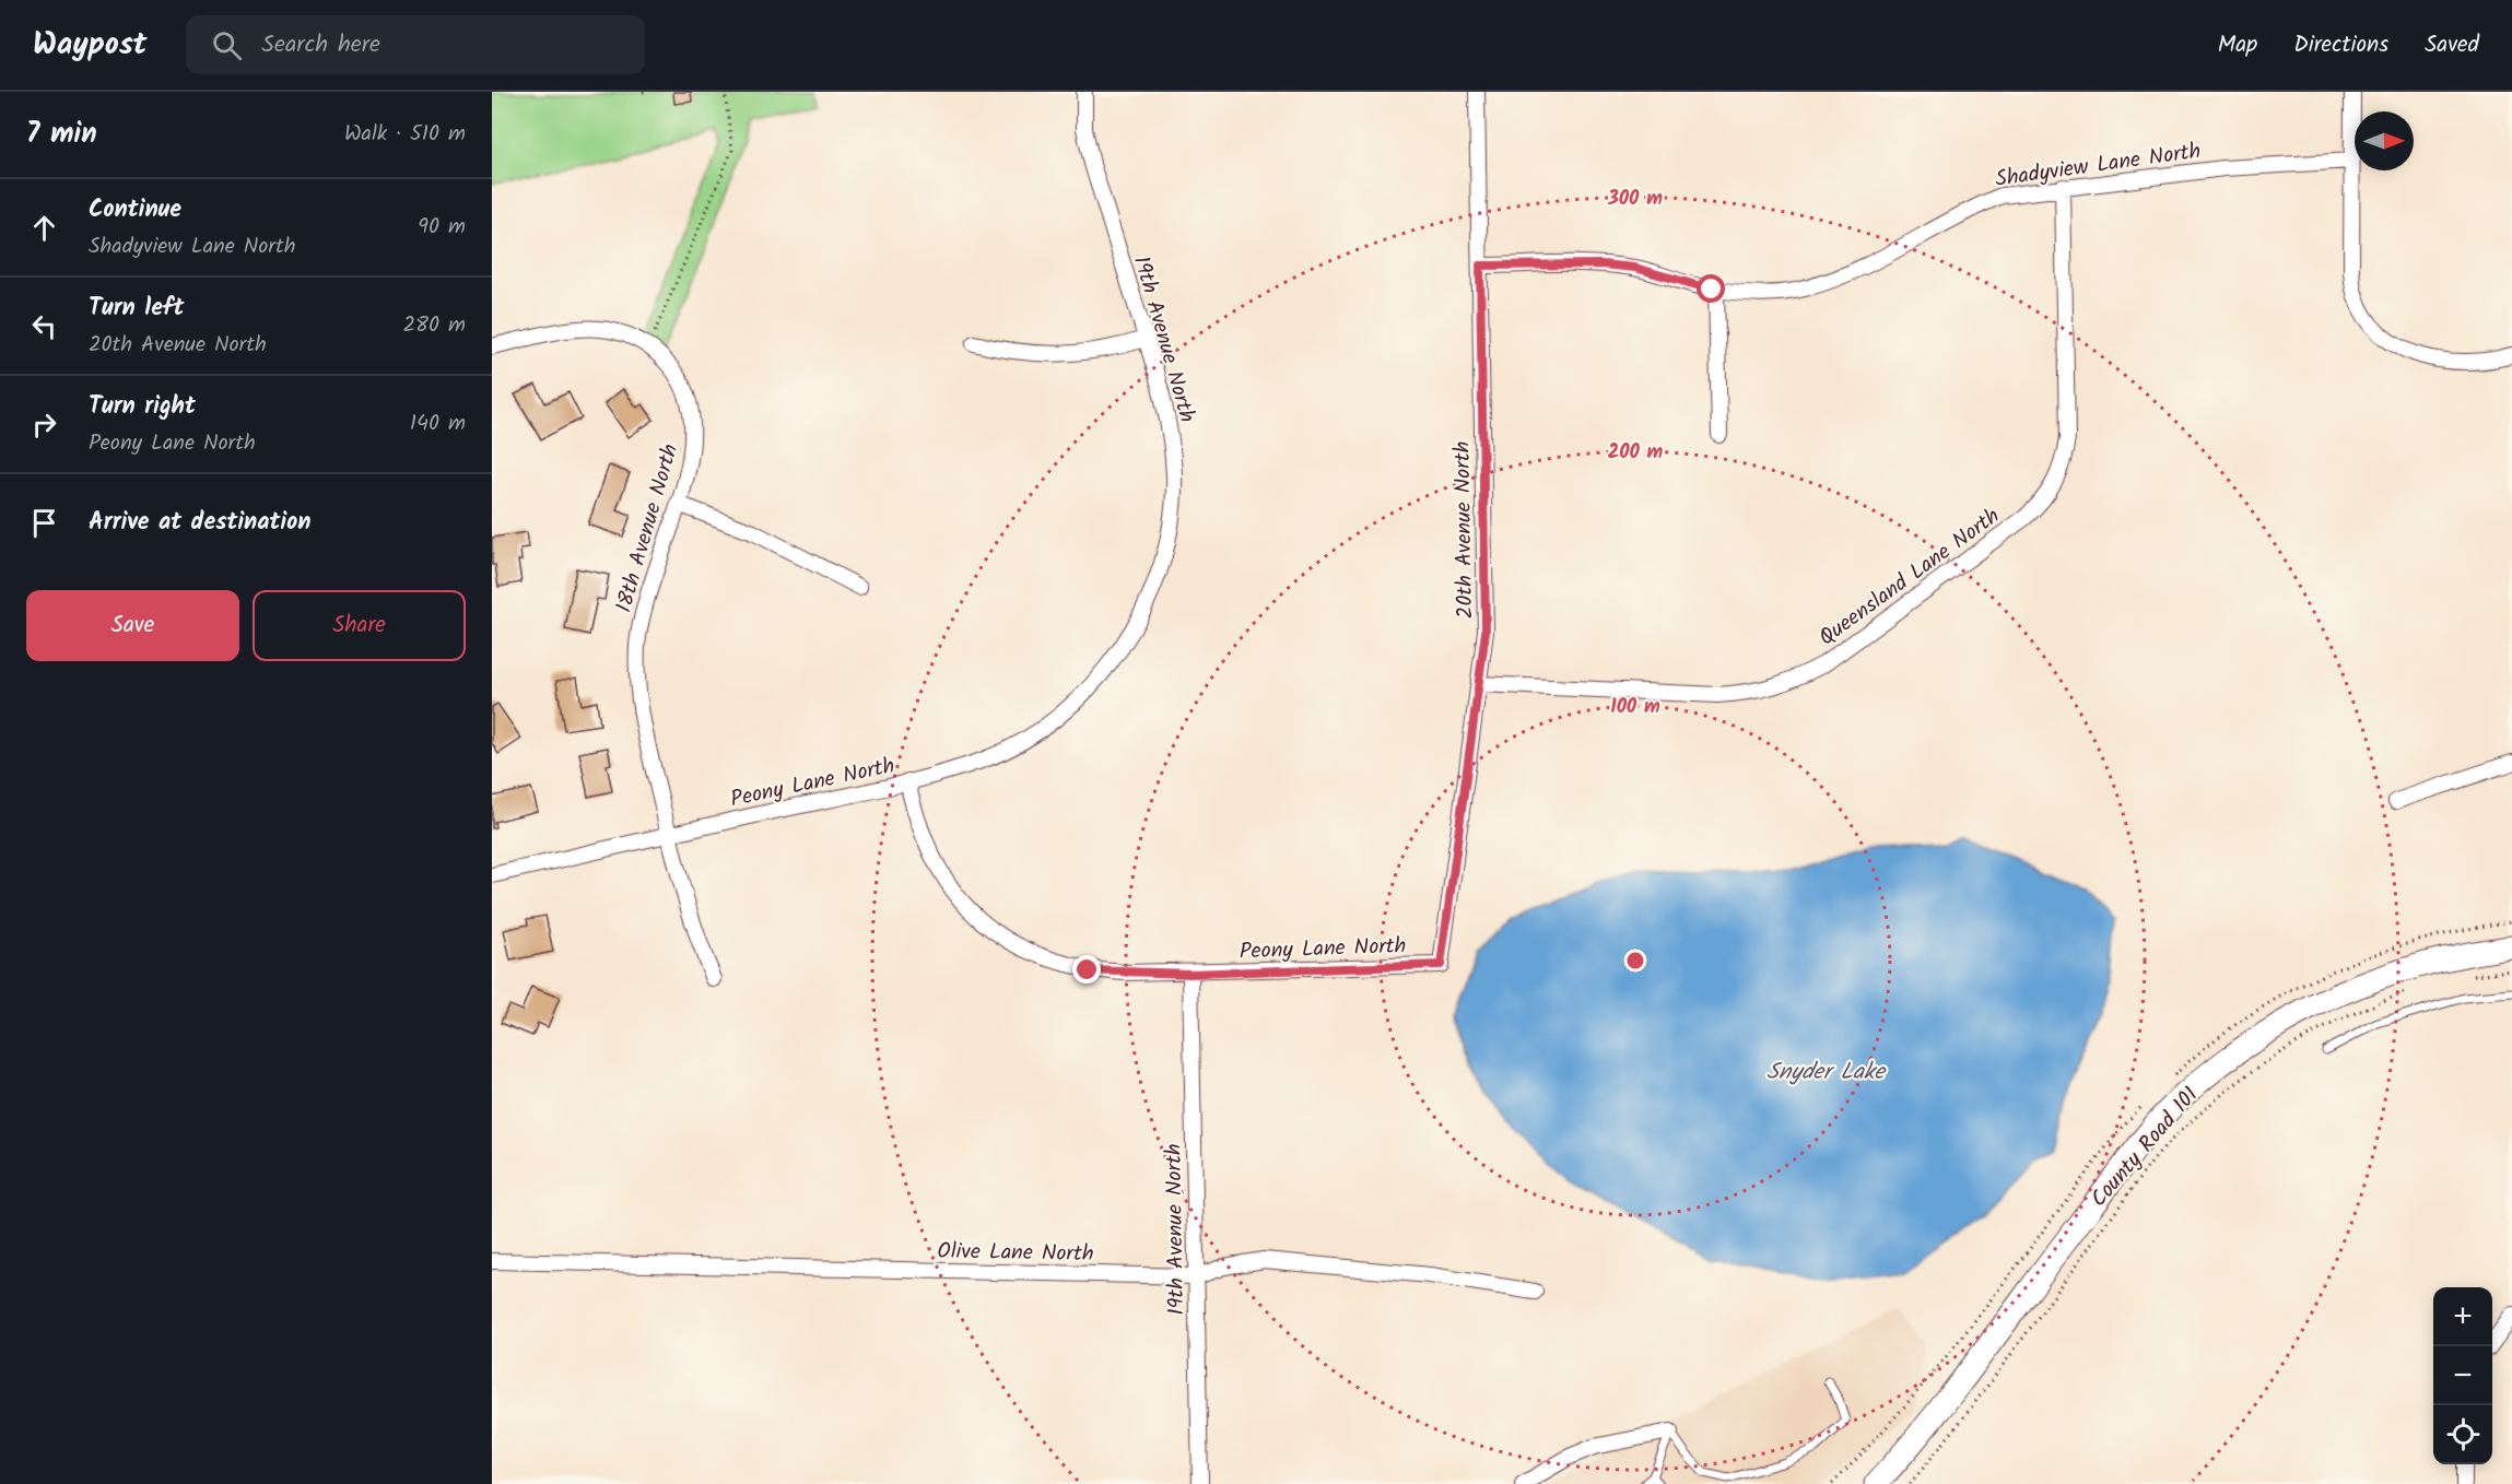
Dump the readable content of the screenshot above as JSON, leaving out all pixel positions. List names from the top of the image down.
{
  "streets": {
    "main road": ["County Road 101"],
    "street": [
      "Shadyview Lane North",
      "19th Avenue North",
      "18th Avenue North",
      "20th Avenue North",
      "Queensland Lane North",
      "Peony Lane North",
      "Olive Lane North"
    ]
  },
  "crossings": [
    ["Shadyview Lane North", "20th Avenue North"],
    ["Shadyview Lane North", "Queensland Lane North"],
    ["19th Avenue North", "Peony Lane North"],
    ["19th Avenue North", "Olive Lane North"],
    ["18th Avenue North", "Peony Lane North"],
    ["20th Avenue North", "Queensland Lane North"],
    ["20th Avenue North", "Peony Lane North"]
  ],
  "water": ["Snyder Lake"],
  "north": "right",
  "page": {
    "header": "Waypost",
    "search": "Search here",
    "nav": ["Map", "Directions", "Saved"],
    "heading": ["7 min", "Walk · 510 m"],
    "list": [
      ["Continue", "Shadyview Lane North", "90 m"],
      ["Turn left", "20th Avenue North", "280 m"],
      ["Turn right", "Peony Lane North", "140 m"],
      "Arrive at destination"
    ],
    "buttons": ["Save", "Share"],
    "map_buttons": ["+", "−"]
  },
  "rings": ["300 m", "200 m", "100 m"]
}
